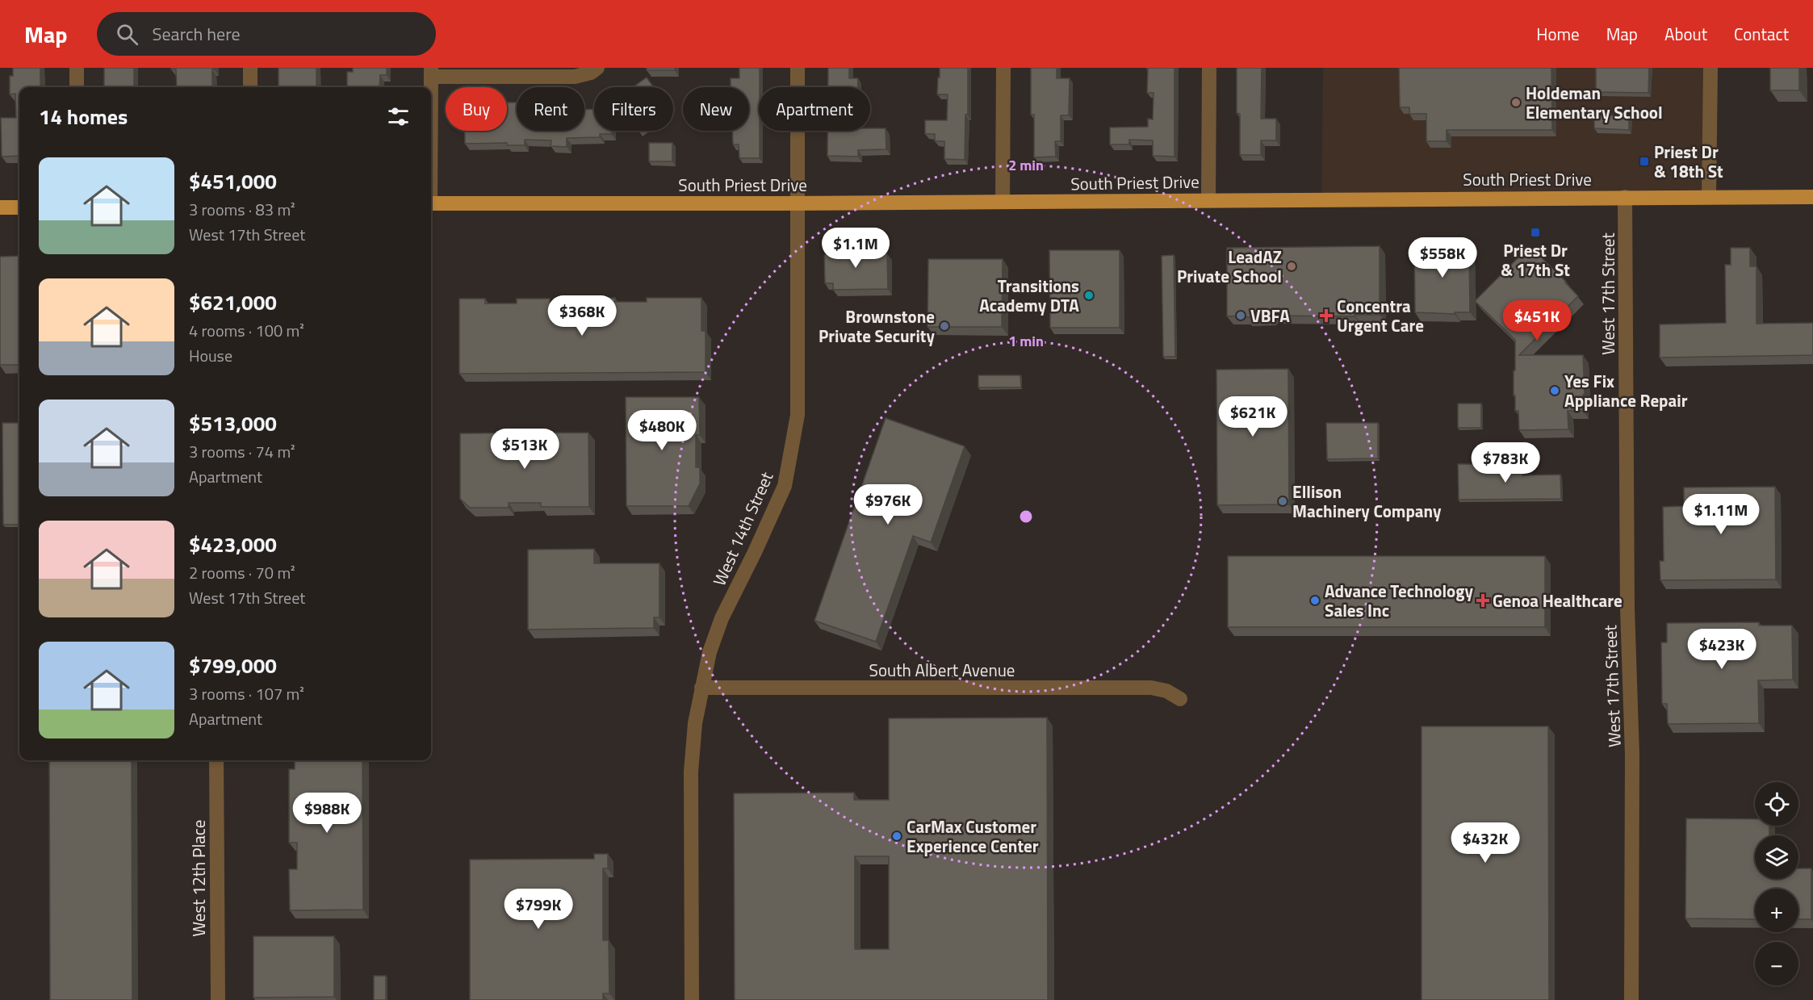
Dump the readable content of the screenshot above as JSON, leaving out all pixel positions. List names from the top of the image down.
{
  "streets": {
    "main road": ["South Priest Drive"],
    "street": [
      "West 17th Street",
      "West 14th Street",
      "South Albert Avenue",
      "West 12th Place"
    ]
  },
  "crossings": [
    ["South Priest Drive", "West 17th Street"],
    ["South Priest Drive", "West 14th Street"],
    ["West 14th Street", "South Albert Avenue"]
  ],
  "places": {
    "other": [
      "Holdeman Elementary School",
      "LeadAZ Private School",
      "Transitions Academy DTA",
      "VBFA",
      "Brownstone Private Security",
      "Yes Fix Appliance Repair",
      "Ellison Machinery Company",
      "Advance Technology Sales Inc",
      "CarMax Customer Experience Center"
    ],
    "transit": ["Priest Dr & 18th St", "Priest Dr & 17th St"],
    "health": ["Concentra Urgent Care", "Genoa Healthcare"]
  },
  "page": {
    "header": "Map",
    "search": "Search here",
    "nav": [
      "Home",
      "Map",
      "About",
      "Contact"
    ],
    "chip": [
      "Buy",
      "Rent",
      "Filters",
      "New",
      "Apartment"
    ],
    "heading": "14 homes",
    "list": [
      {
        "name": "$451,000",
        "note": "3 rooms · 83 m² · West 17th Street"
      },
      {
        "name": "$621,000",
        "note": "4 rooms · 100 m² · House"
      },
      {
        "name": "$513,000",
        "note": "3 rooms · 74 m² · Apartment"
      },
      {
        "name": "$423,000",
        "note": "2 rooms · 70 m² · West 17th Street"
      },
      {
        "name": "$799,000",
        "note": "3 rooms · 107 m² · Apartment"
      }
    ],
    "price": [
      "$1.1M",
      "$558K",
      "$368K",
      "$451K",
      "$621K",
      "$480K",
      "$513K",
      "$783K",
      "$976K",
      "$1.11M",
      "$423K",
      "$988K",
      "$432K",
      "$799K"
    ],
    "map_buttons": ["+", "−"]
  },
  "rings": ["2 min", "1 min"]
}
